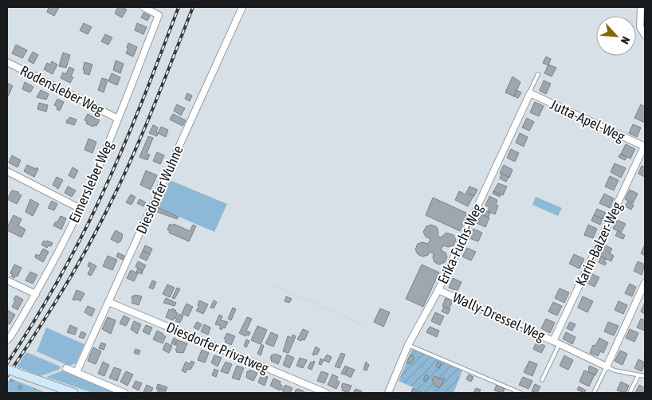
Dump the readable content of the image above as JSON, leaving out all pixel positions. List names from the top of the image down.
{
  "streets": {
    "street": [
      "Rodensleber Weg",
      "Jutta-Apel-Weg",
      "Eimersleber Weg",
      "Diesdorfer Wuhne",
      "Erika-Fuchs-Weg",
      "Karin-Balzer-Weg",
      "Wally-Dressel-Weg",
      "Diesdorfer Privatweg"
    ]
  },
  "crossings": [
    ["Rodensleber Weg", "Eimersleber Weg"],
    ["Jutta-Apel-Weg", "Erika-Fuchs-Weg"],
    ["Jutta-Apel-Weg", "Karin-Balzer-Weg"],
    ["Diesdorfer Wuhne", "Diesdorfer Privatweg"],
    ["Erika-Fuchs-Weg", "Wally-Dressel-Weg"],
    ["Karin-Balzer-Weg", "Wally-Dressel-Weg"]
  ],
  "north": "bottom right"
}
